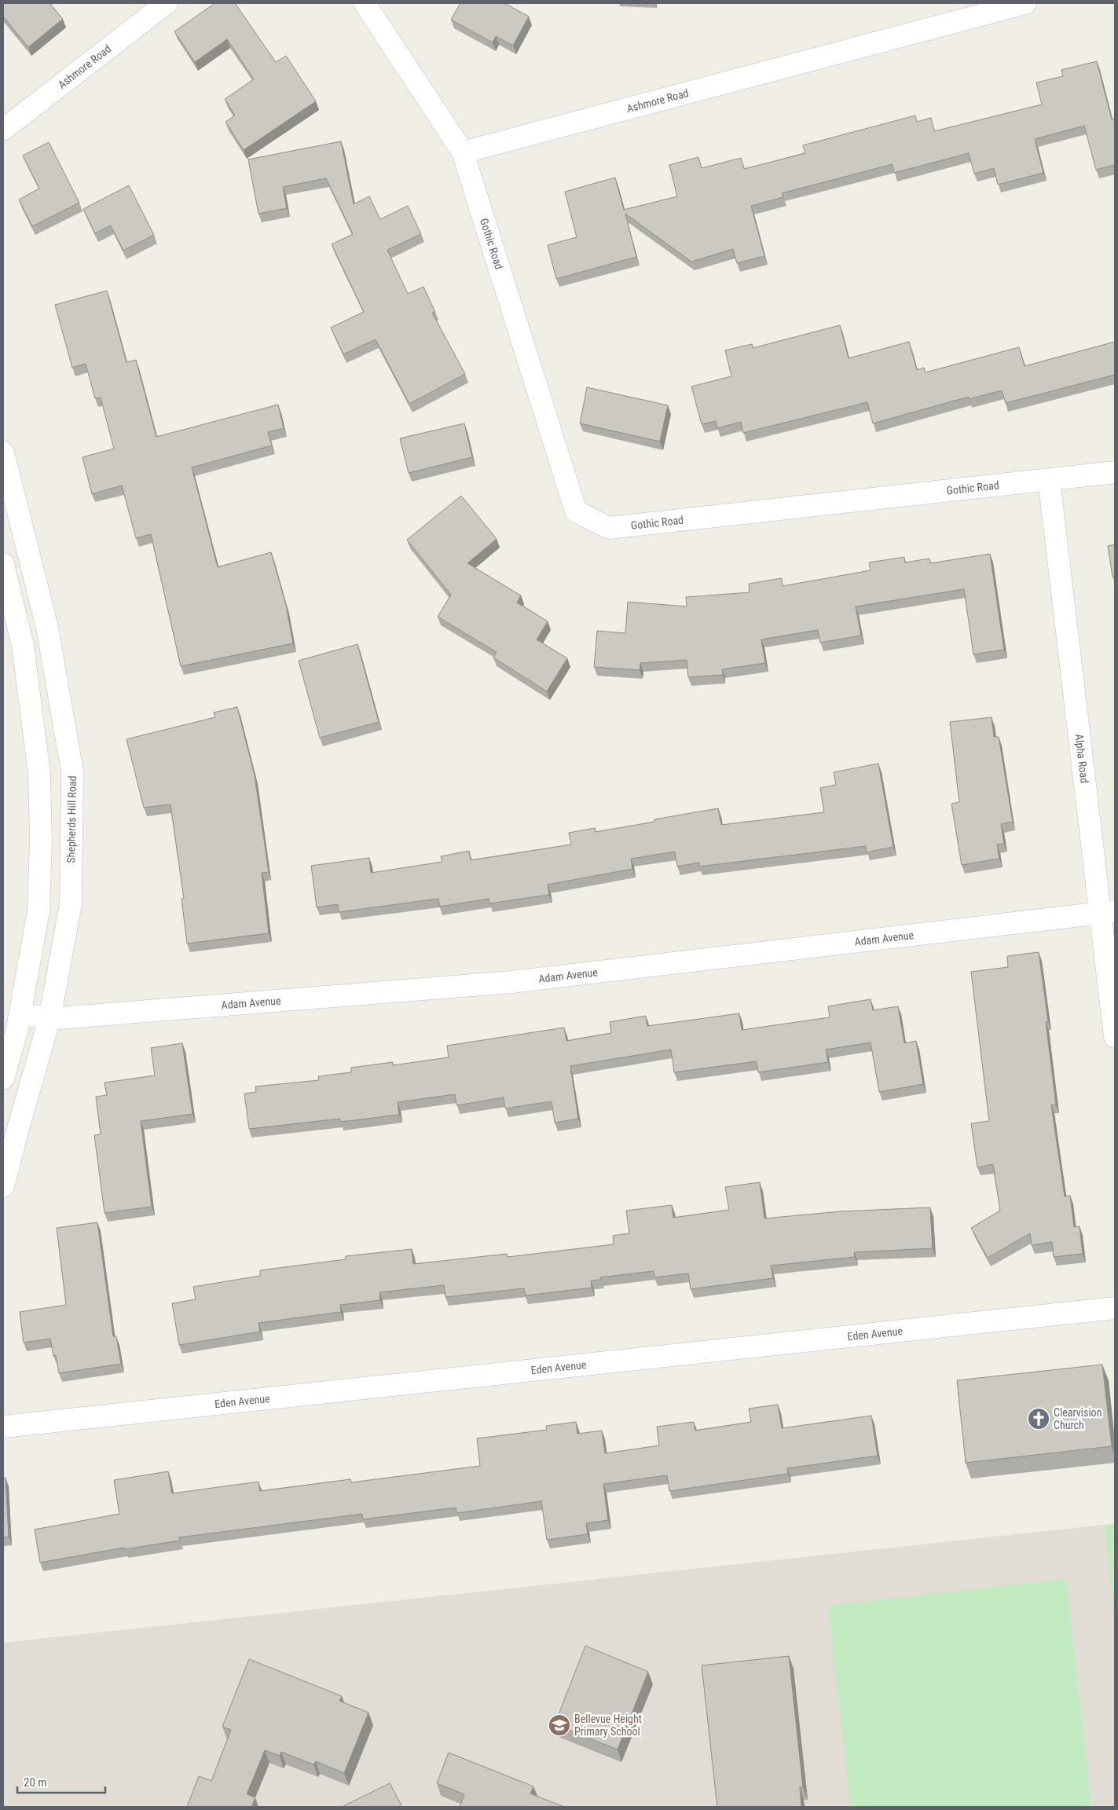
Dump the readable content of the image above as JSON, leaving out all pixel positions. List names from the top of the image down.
{
  "streets": {
    "street": [
      "Ashmore Road",
      "Gothic Road",
      "Alpha Road",
      "Shepherds Hill Road",
      "Adam Avenue",
      "Eden Avenue"
    ]
  },
  "crossings": [
    ["Ashmore Road", "Gothic Road"],
    ["Gothic Road", "Alpha Road"],
    ["Alpha Road", "Adam Avenue"],
    ["Shepherds Hill Road", "Adam Avenue"]
  ],
  "places": {
    "church": ["Clearvision Church"],
    "school or university": ["Bellevue Height Primary School"]
  },
  "scale_bar": "20 m"
}
